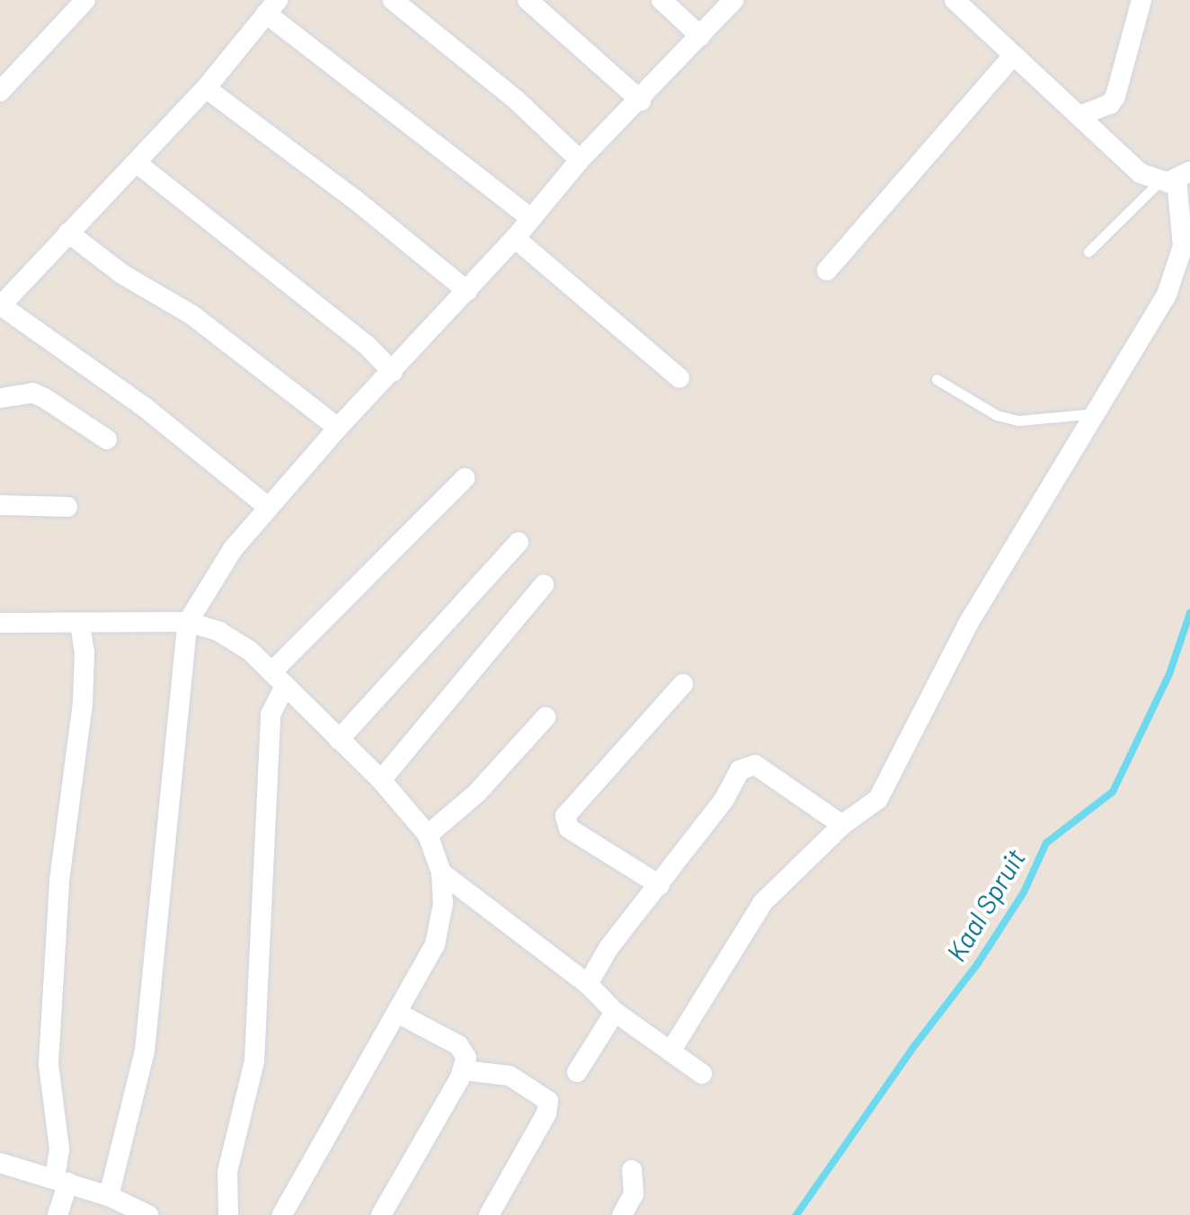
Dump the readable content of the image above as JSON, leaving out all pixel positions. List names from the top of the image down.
{
  "water": ["Kaal Spruit"]
}
